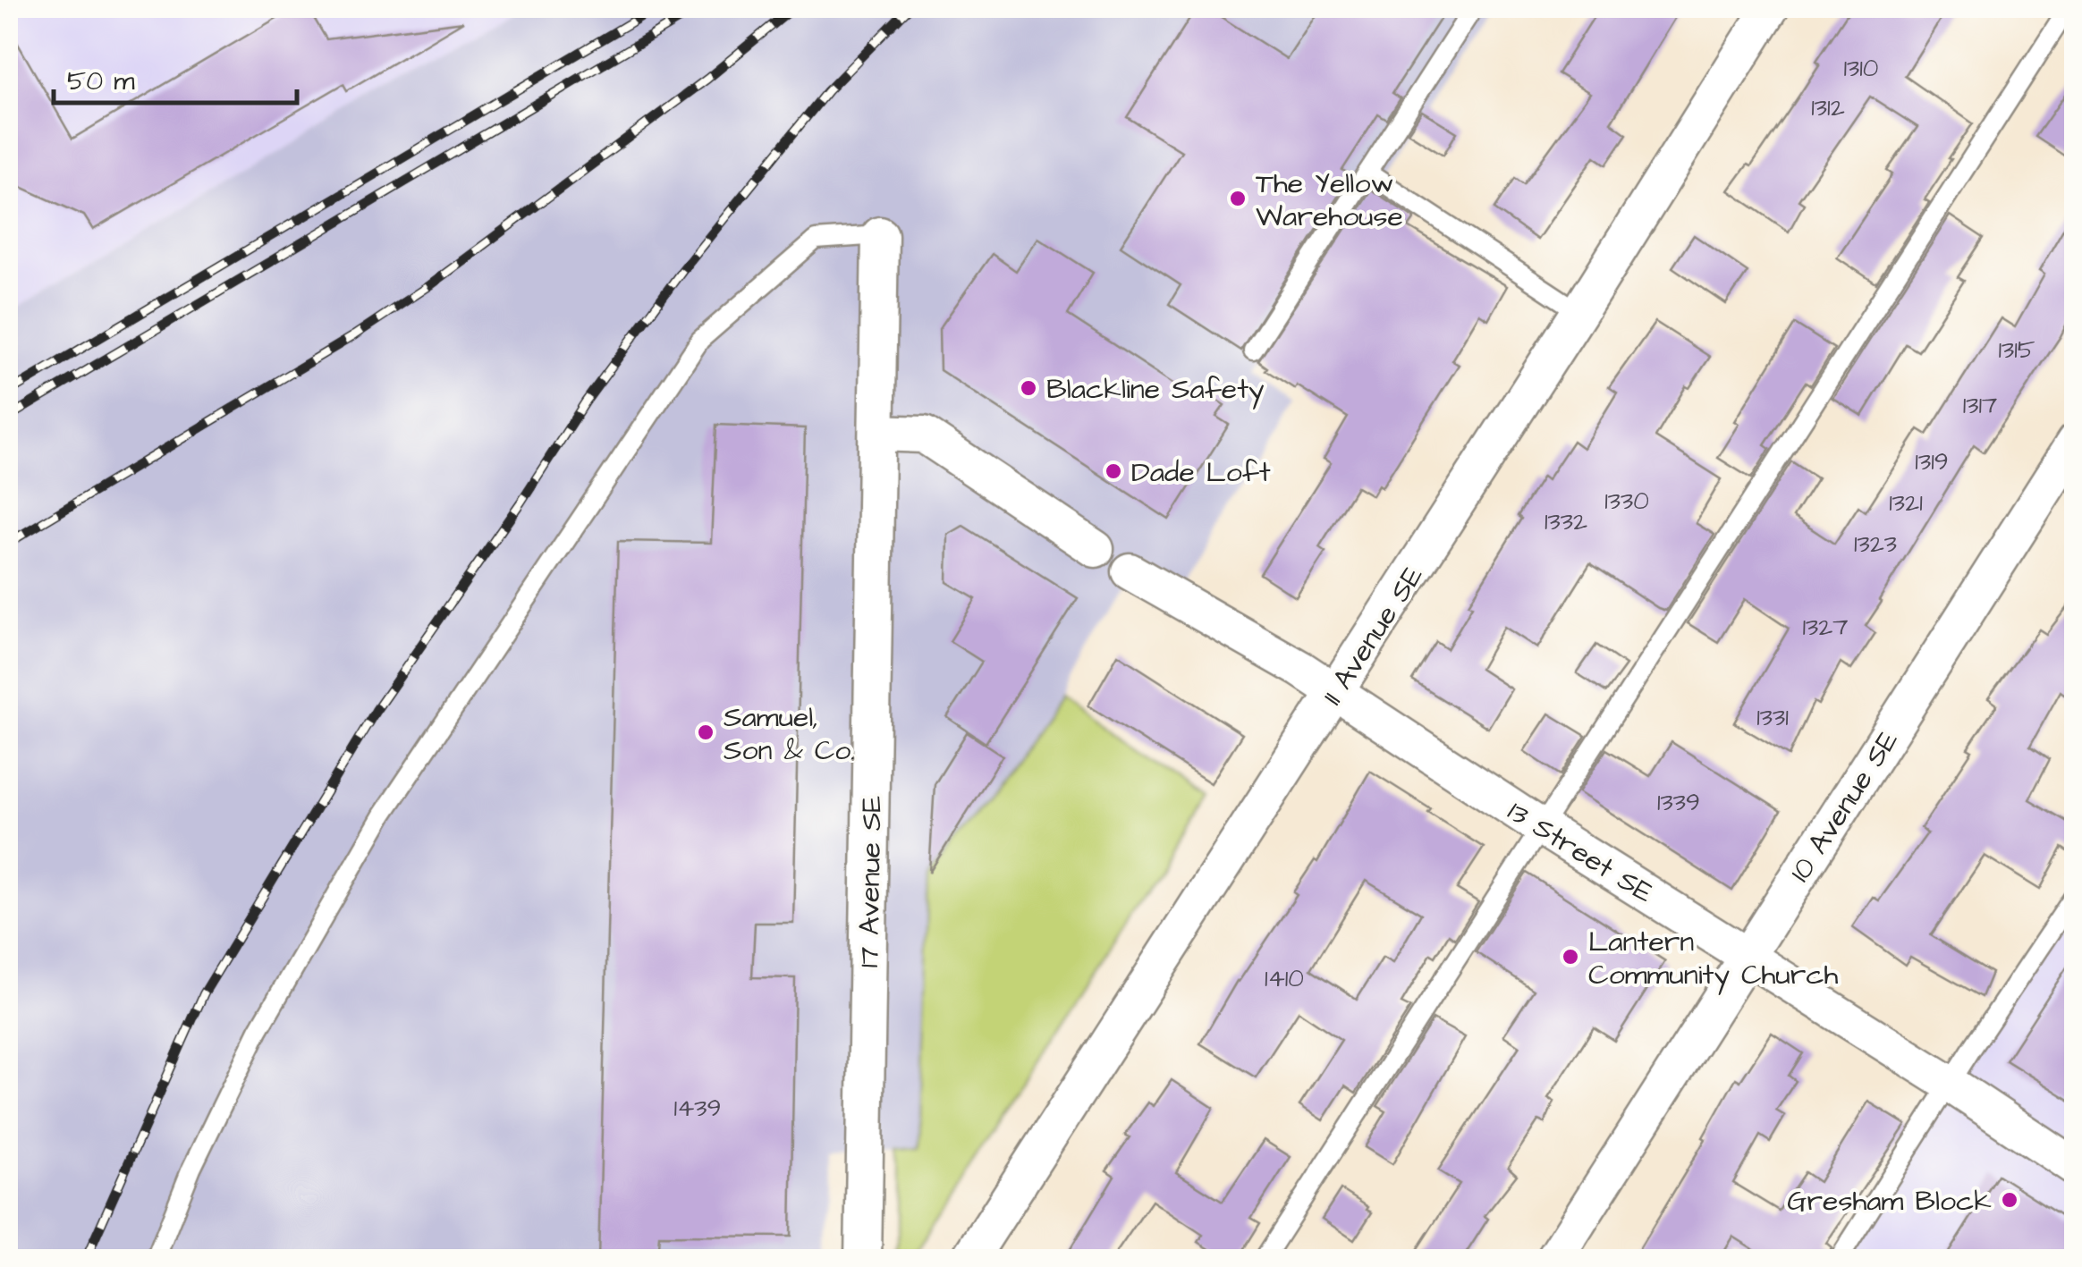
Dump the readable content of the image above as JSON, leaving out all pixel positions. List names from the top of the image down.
{
  "streets": {
    "street": [
      "11 Avenue SE",
      "10 Avenue SE",
      "13 Street SE",
      "17 Avenue SE"
    ]
  },
  "crossings": [
    ["11 Avenue SE", "13 Street SE"],
    ["10 Avenue SE", "13 Street SE"]
  ],
  "places": [
    "The Yellow Warehouse",
    "Blackline Safety",
    "Dade Loft",
    "Samuel, Son & Co.",
    "Lantern Community Church",
    "Gresham Block"
  ],
  "house_numbers": [
    "1310",
    "1312",
    "1315",
    "1317",
    "1319",
    "1330",
    "1321",
    "1332",
    "1323",
    "1327",
    "1331",
    "1339",
    "1410",
    "1439"
  ],
  "scale_bar": "50 m"
}
